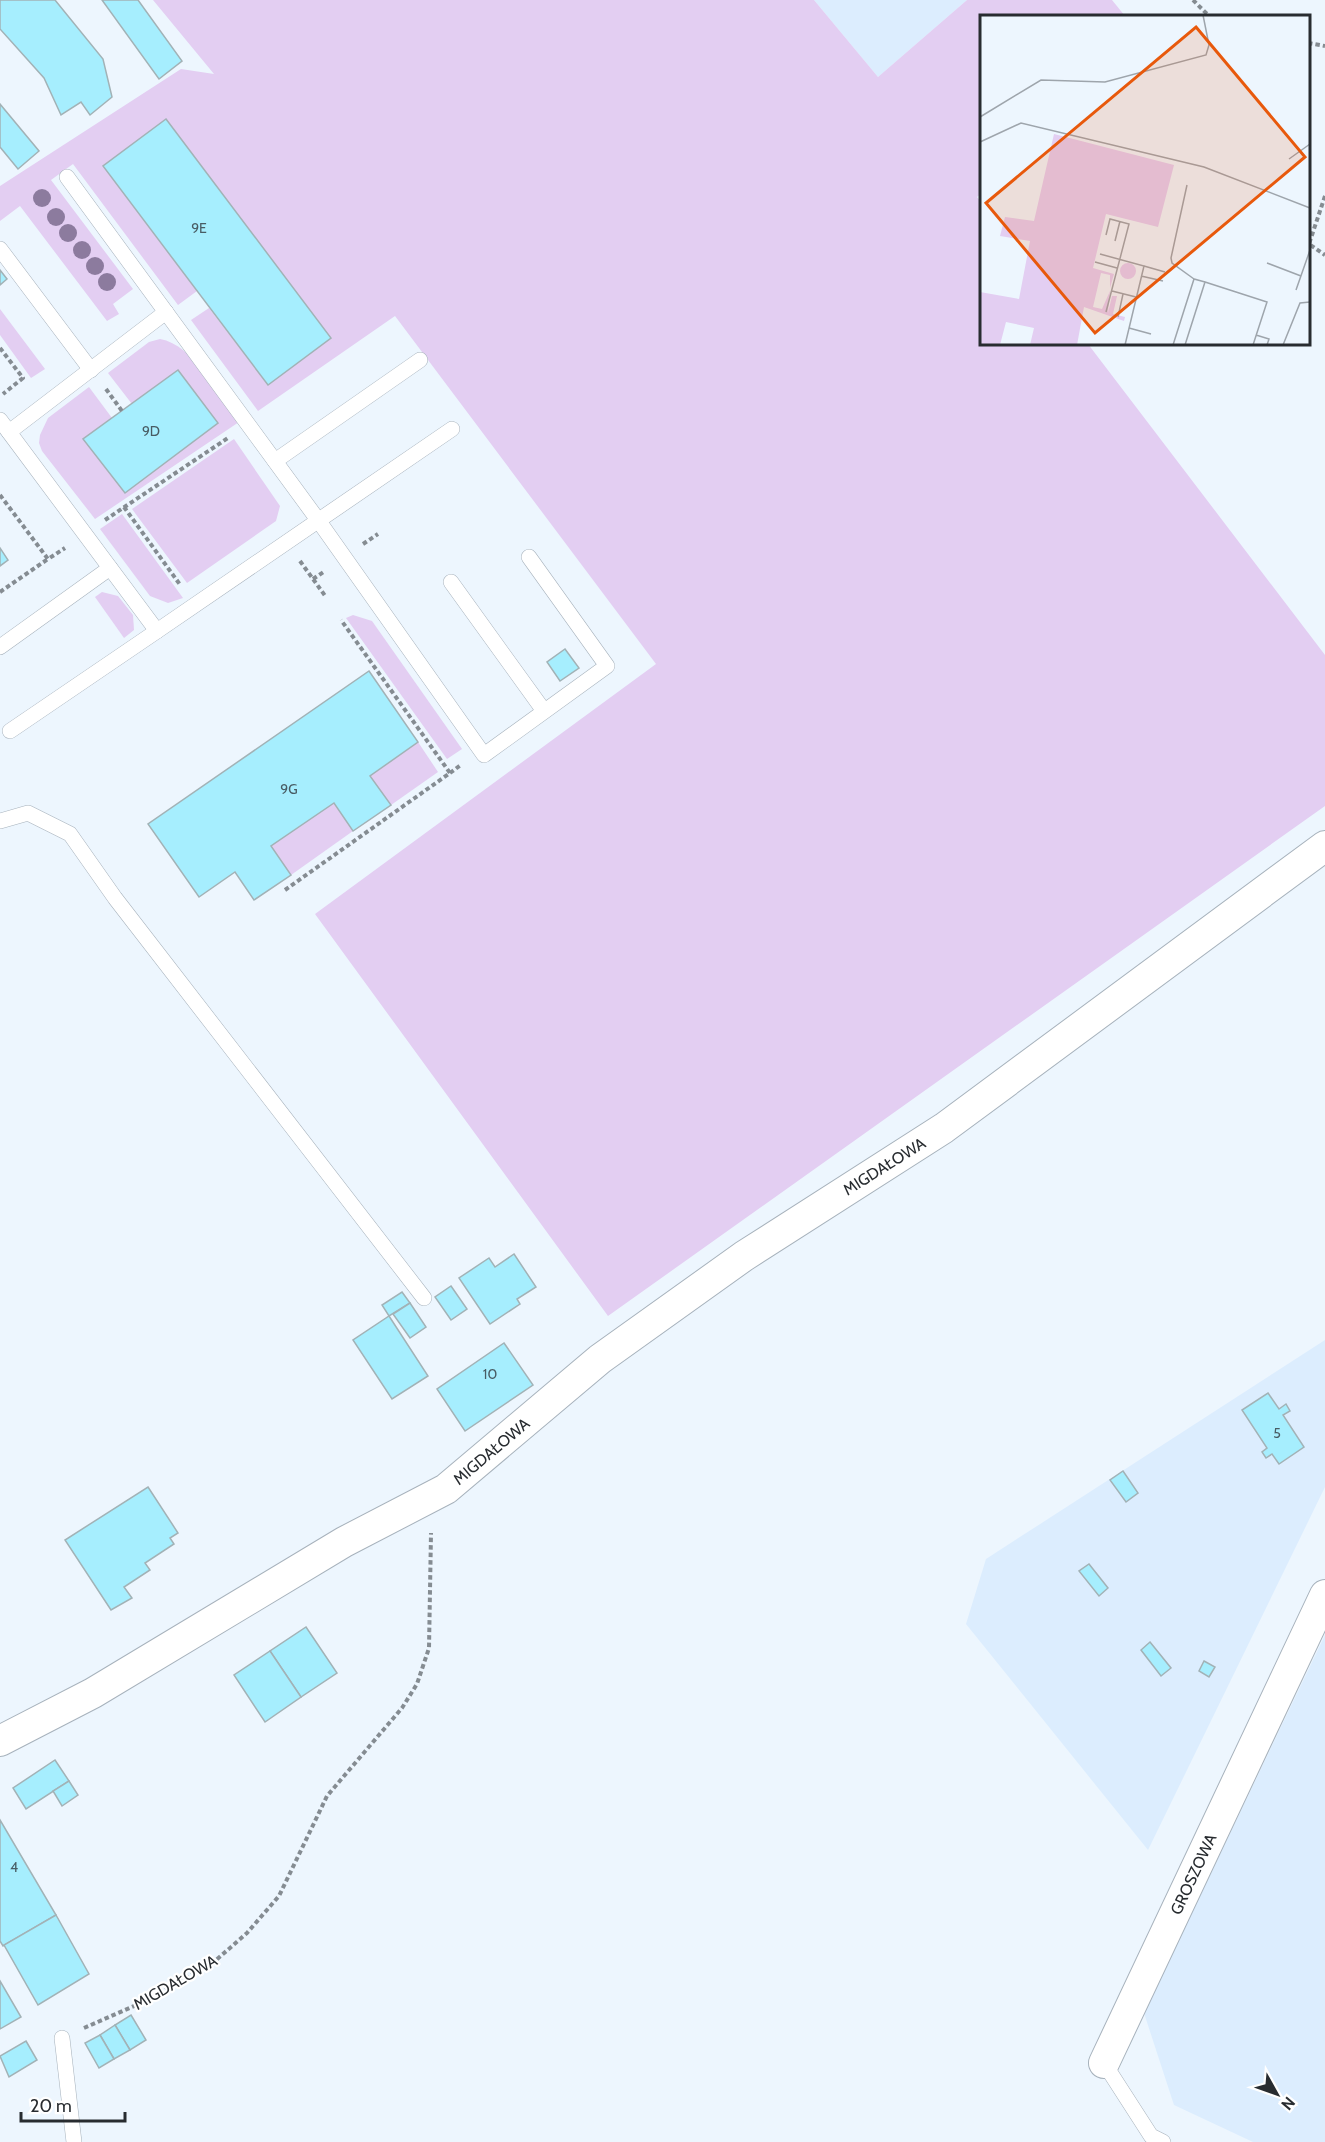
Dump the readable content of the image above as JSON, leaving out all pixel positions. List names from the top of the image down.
{
  "streets": {
    "street": ["MIGDAŁOWA", "GROSZOWA"]
  },
  "house_numbers": [
    "9E",
    "9D",
    "9G",
    "10",
    "5",
    "4"
  ],
  "scale_bar": "20 m",
  "north": "bottom right"
}
